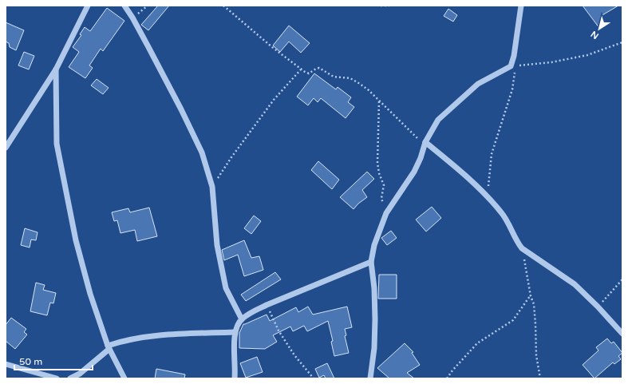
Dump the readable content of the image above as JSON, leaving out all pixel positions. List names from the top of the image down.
{
  "scale_bar": "50 m",
  "north": "bottom left"
}
